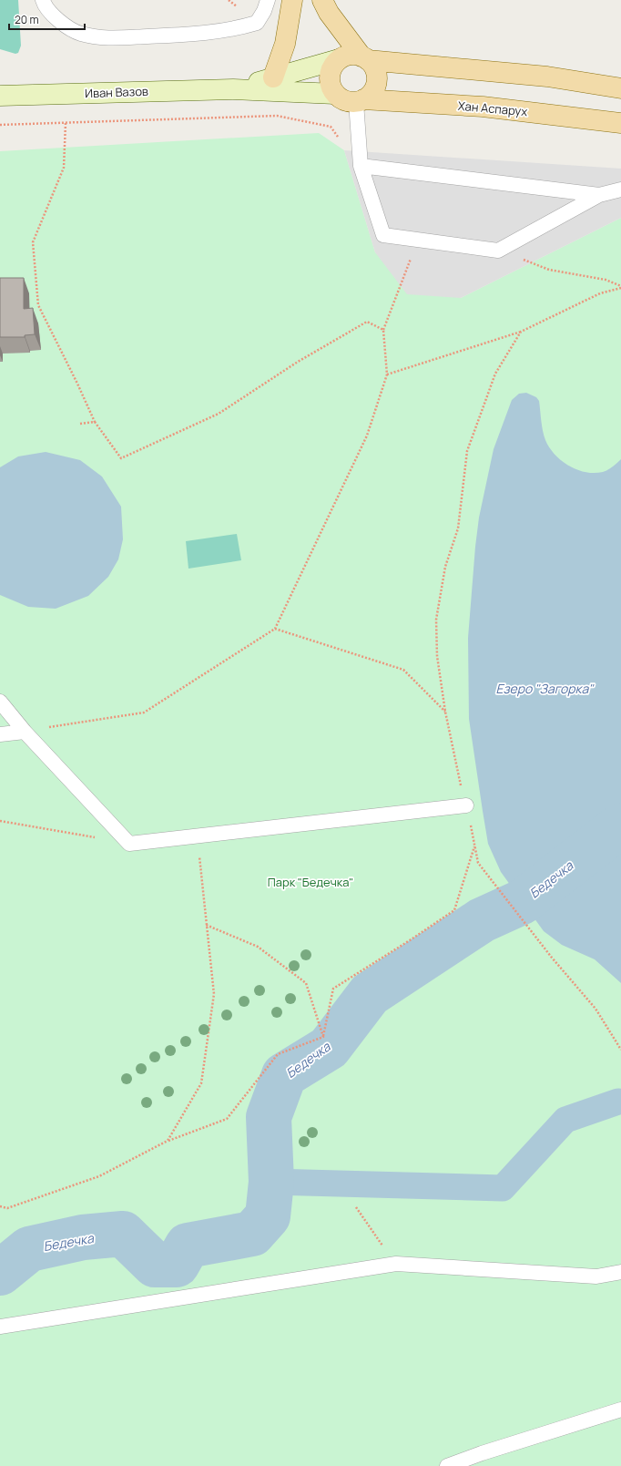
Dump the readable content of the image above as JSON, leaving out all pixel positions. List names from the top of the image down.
{
  "streets": {
    "main road": ["Иван Вазов", "Хан Аспарух"]
  },
  "crossings": [
    ["Иван Вазов", "Хан Аспарух"]
  ],
  "water": ["Езеро \"Загорка\"", "Бедечка"],
  "parks": ["Парк \"Бедечка\""],
  "scale_bar": "20 m"
}
